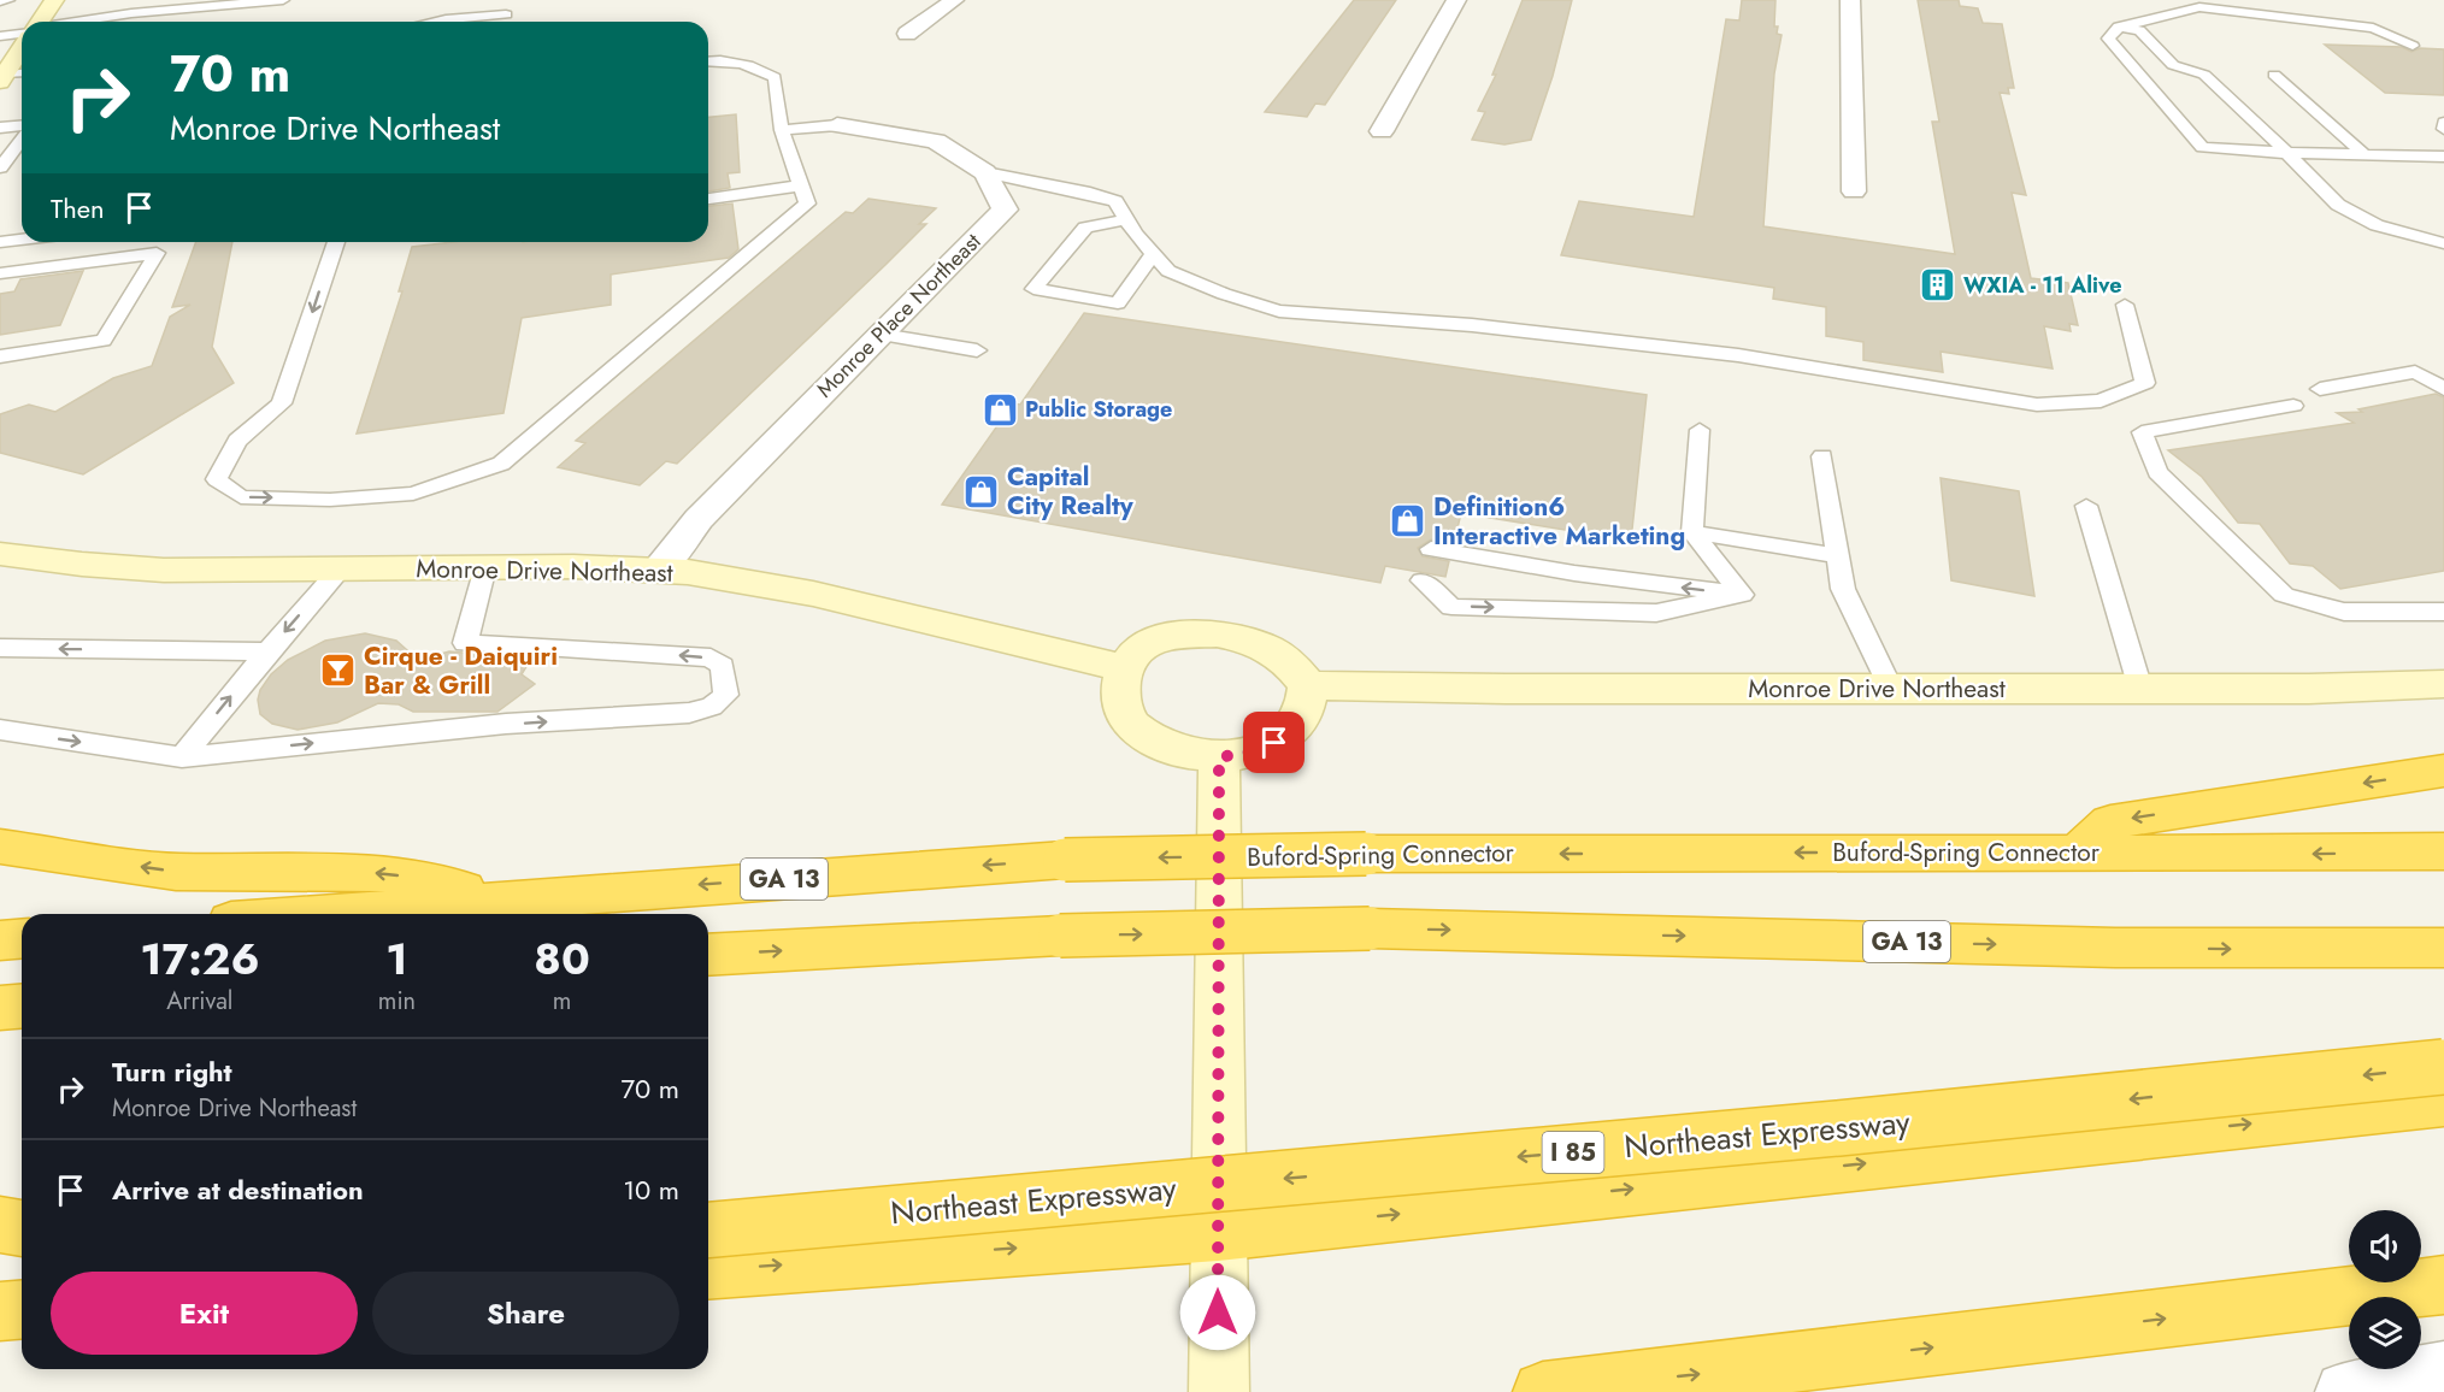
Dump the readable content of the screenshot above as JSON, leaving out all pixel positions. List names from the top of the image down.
{
  "streets": {
    "highway": [
      "Buford-Spring Connector",
      "GA 13",
      "Northeast Expressway",
      "I 85"
    ],
    "main road": ["Monroe Drive Northeast"],
    "street": ["Monroe Place Northeast"]
  },
  "crossings": [
    ["Monroe Place Northeast", "Monroe Drive Northeast"]
  ],
  "places": {
    "building": ["WXIA - 11 Alive"],
    "shop": ["Public Storage", "Capital City Realty", "Definition6 Interactive Marketing"],
    "bar": ["Cirque - Daiquiri Bar & Grill"]
  },
  "page": {
    "turn": ["70 m", "Monroe Drive Northeast"],
    "then": "Then",
    "eta": [
      "17:26",
      "Arrival",
      "1",
      "min",
      "80",
      "m"
    ],
    "list": [
      {
        "name": "Turn right",
        "note": "Monroe Drive Northeast",
        "value": "70 m"
      },
      {
        "name": "Arrive at destination",
        "value": "10 m"
      }
    ],
    "buttons": ["Exit", "Share"]
  }
}
